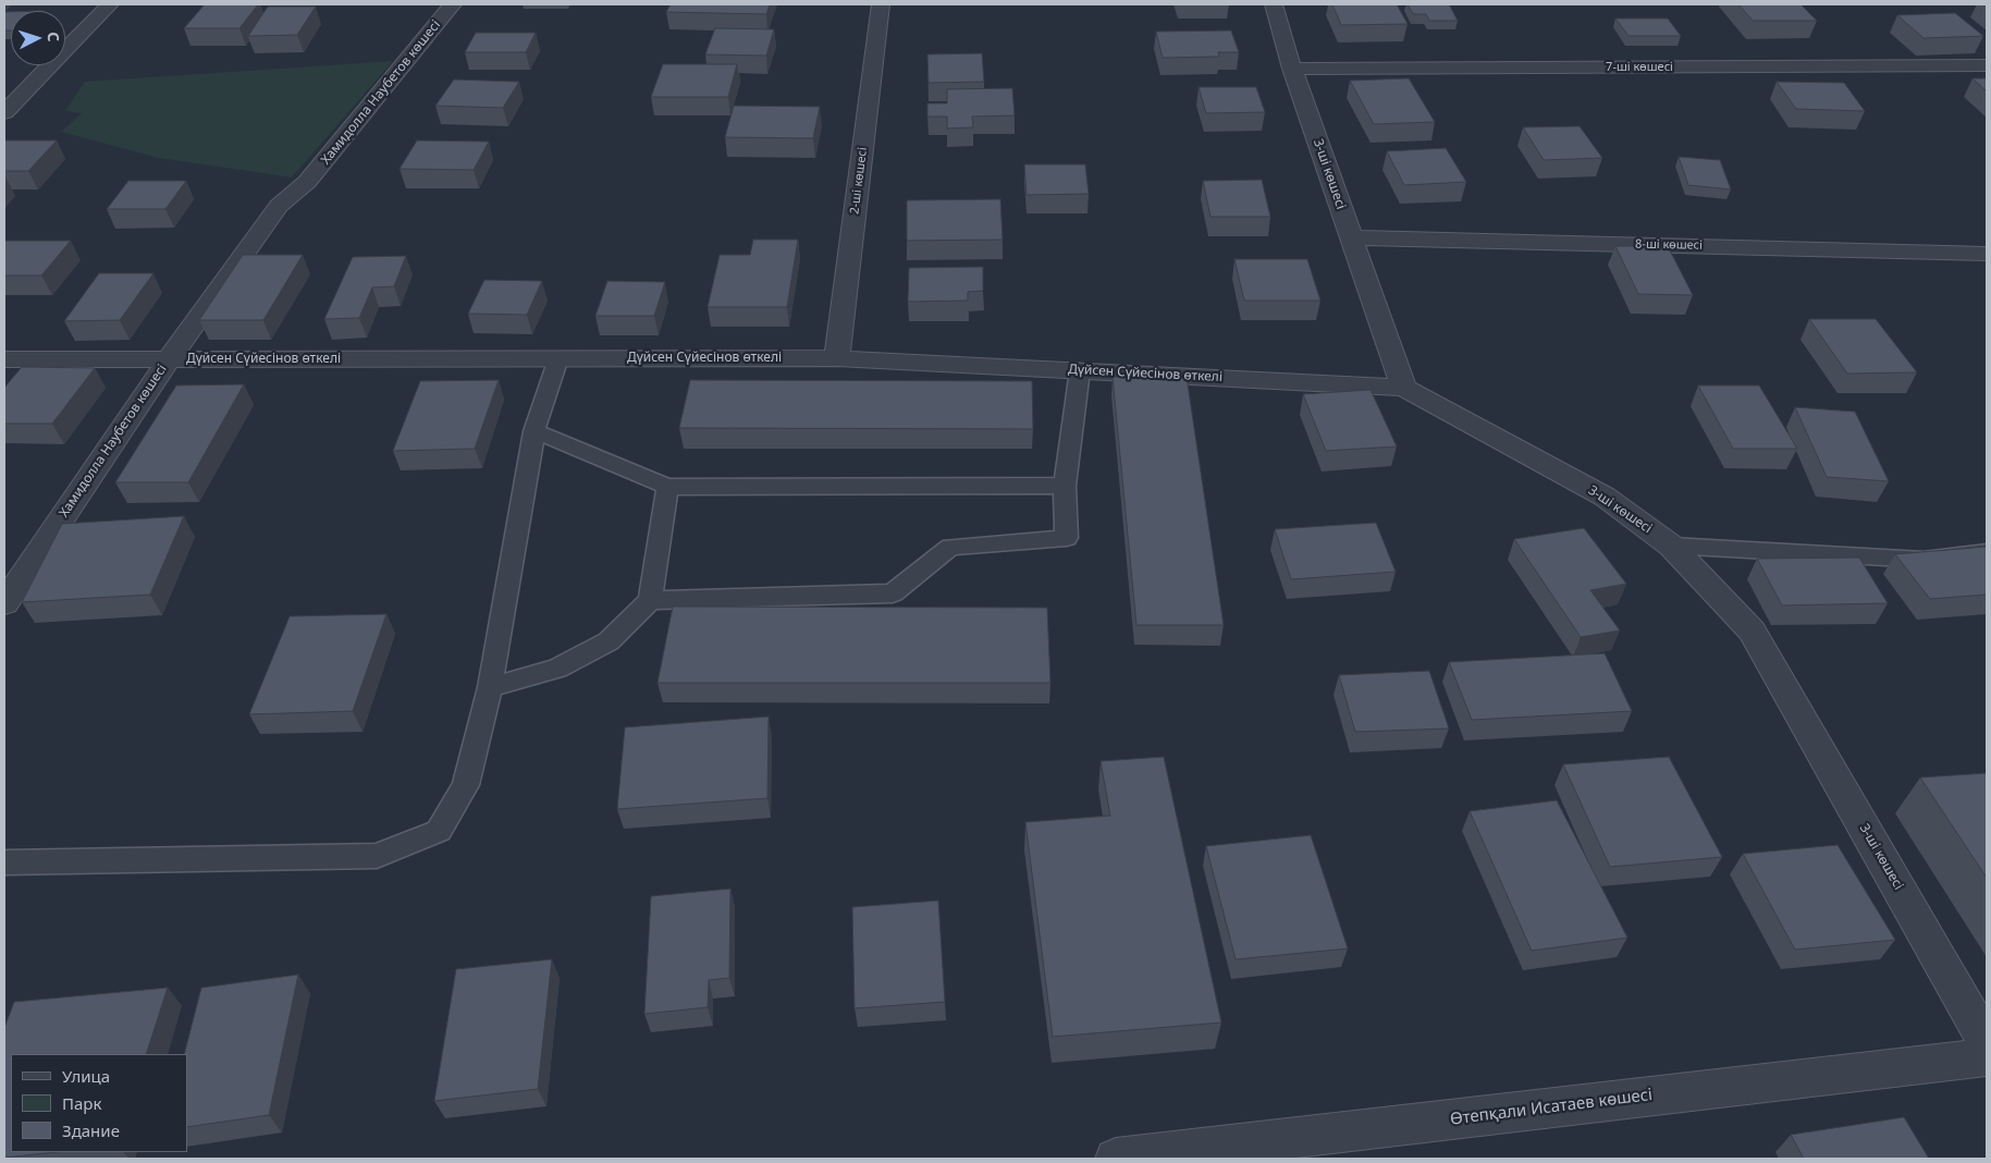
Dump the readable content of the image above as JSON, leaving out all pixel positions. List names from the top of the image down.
{
  "streets": {
    "street": [
      "7-ші көшесі",
      "Хамидолла Наубетов көшесі",
      "3-ші көшесі",
      "2-ші көшесі",
      "8-ші көшесі",
      "Дүйсен Сүйесінов өткелі",
      "Өтепқали Исатаев көшесі"
    ]
  },
  "crossings": [
    ["7-ші көшесі", "3-ші көшесі"],
    ["Хамидолла Наубетов көшесі", "Дүйсен Сүйесінов өткелі"],
    ["3-ші көшесі", "8-ші көшесі"],
    ["3-ші көшесі", "Дүйсен Сүйесінов өткелі"],
    ["2-ші көшесі", "Дүйсен Сүйесінов өткелі"]
  ],
  "legend": ["Улица", "Парк", "Здание"],
  "north": "right"
}
